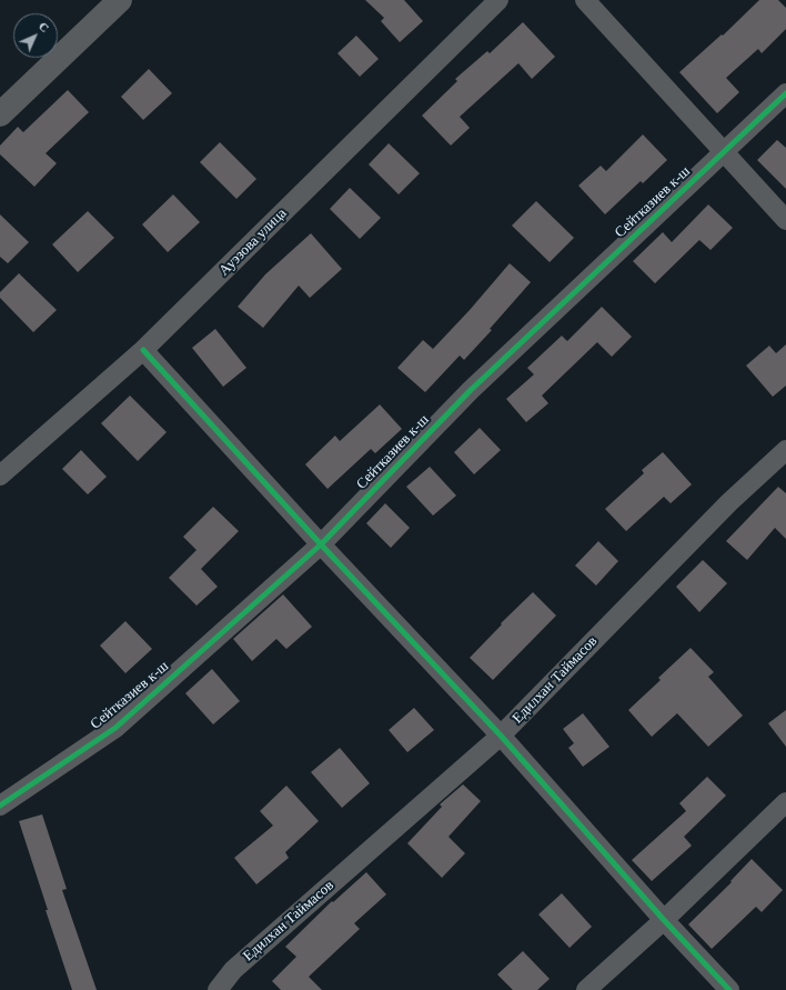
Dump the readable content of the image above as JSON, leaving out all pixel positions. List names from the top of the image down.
{
  "streets": {
    "street": ["Сейтказиев к-ш", "Ауэзова улица", "Едилхан Таймасов"]
  },
  "north": "top right"
}
